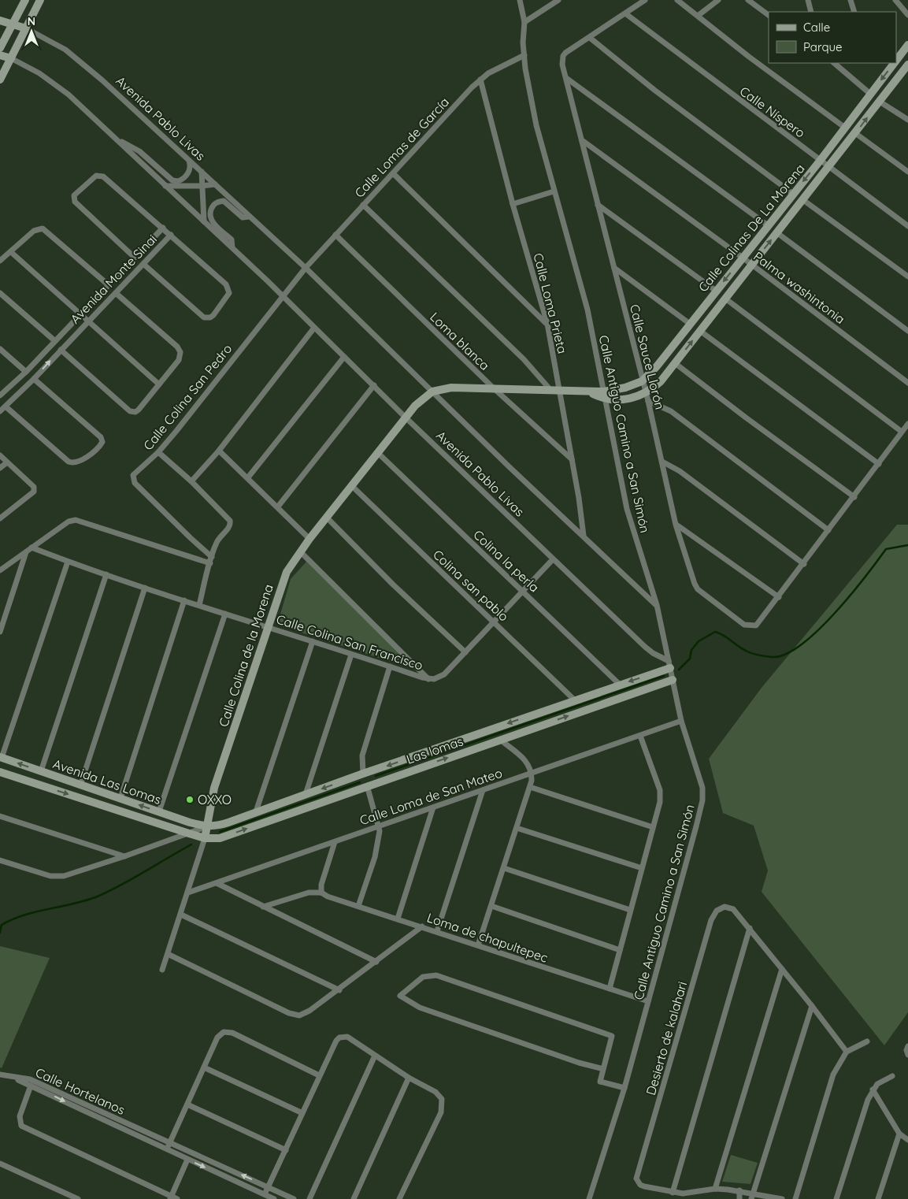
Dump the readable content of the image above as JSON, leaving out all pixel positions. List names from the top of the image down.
{
  "streets": {
    "street": [
      "Calle Níspero",
      "Avenida Pablo Livas",
      "Calle Lomas de García",
      "Calle Colinas De La Morena",
      "Avenida Monte Sinai",
      "Palma washintonia",
      "Calle Loma Prieta",
      "Loma blanca",
      "Calle Sauce Llorón",
      "Calle Colina San Pedro",
      "Calle Antiguo Camino a San Simón",
      "Colina la perla",
      "Colina san pablo",
      "Calle Colina San Francisco",
      "Calle Colina de la Morena",
      "Las lomas",
      "Avenida Las Lomas",
      "Calle Loma de San Mateo",
      "Loma de chapultepec",
      "Desierto de kalahari",
      "Calle Hortelanos"
    ]
  },
  "crossings": [
    ["Calle Níspero", "Calle Colinas De La Morena"],
    ["Avenida Pablo Livas", "Calle Lomas de García"],
    ["Avenida Pablo Livas", "Calle Colinas De La Morena"],
    ["Avenida Pablo Livas", "Calle Loma Prieta"],
    ["Avenida Pablo Livas", "Calle Colina San Pedro"],
    ["Avenida Pablo Livas", "Calle Antiguo Camino a San Simón"],
    ["Avenida Pablo Livas", "Calle Colina San Francisco"],
    ["Avenida Pablo Livas", "Calle Colina de la Morena"],
    ["Avenida Pablo Livas", "Las lomas"],
    ["Calle Lomas de García", "Calle Loma Prieta"],
    ["Calle Lomas de García", "Loma blanca"],
    ["Calle Lomas de García", "Calle Colina San Pedro"],
    ["Calle Lomas de García", "Calle Antiguo Camino a San Simón"],
    ["Calle Colinas De La Morena", "Palma washintonia"],
    ["Calle Colinas De La Morena", "Calle Loma Prieta"],
    ["Calle Colinas De La Morena", "Loma blanca"],
    ["Calle Colinas De La Morena", "Calle Sauce Llorón"],
    ["Calle Colinas De La Morena", "Calle Antiguo Camino a San Simón"],
    ["Calle Colinas De La Morena", "Calle Colina de la Morena"],
    ["Palma washintonia", "Calle Sauce Llorón"],
    ["Calle Loma Prieta", "Loma blanca"],
    ["Calle Antiguo Camino a San Simón", "Las lomas"],
    ["Calle Antiguo Camino a San Simón", "Calle Loma de San Mateo"],
    ["Calle Antiguo Camino a San Simón", "Loma de chapultepec"],
    ["Colina la perla", "Calle Colina San Francisco"],
    ["Colina la perla", "Calle Colina de la Morena"],
    ["Colina la perla", "Las lomas"],
    ["Colina san pablo", "Calle Colina San Francisco"],
    ["Colina san pablo", "Calle Colina de la Morena"],
    ["Colina san pablo", "Las lomas"],
    ["Calle Colina San Francisco", "Calle Colina de la Morena"],
    ["Calle Colina de la Morena", "Las lomas"],
    ["Calle Colina de la Morena", "Avenida Las Lomas"],
    ["Calle Colina de la Morena", "Calle Loma de San Mateo"],
    ["Las lomas", "Avenida Las Lomas"]
  ],
  "places": ["OXXO"],
  "legend": ["Calle", "Parque"],
  "north": "top"
}
